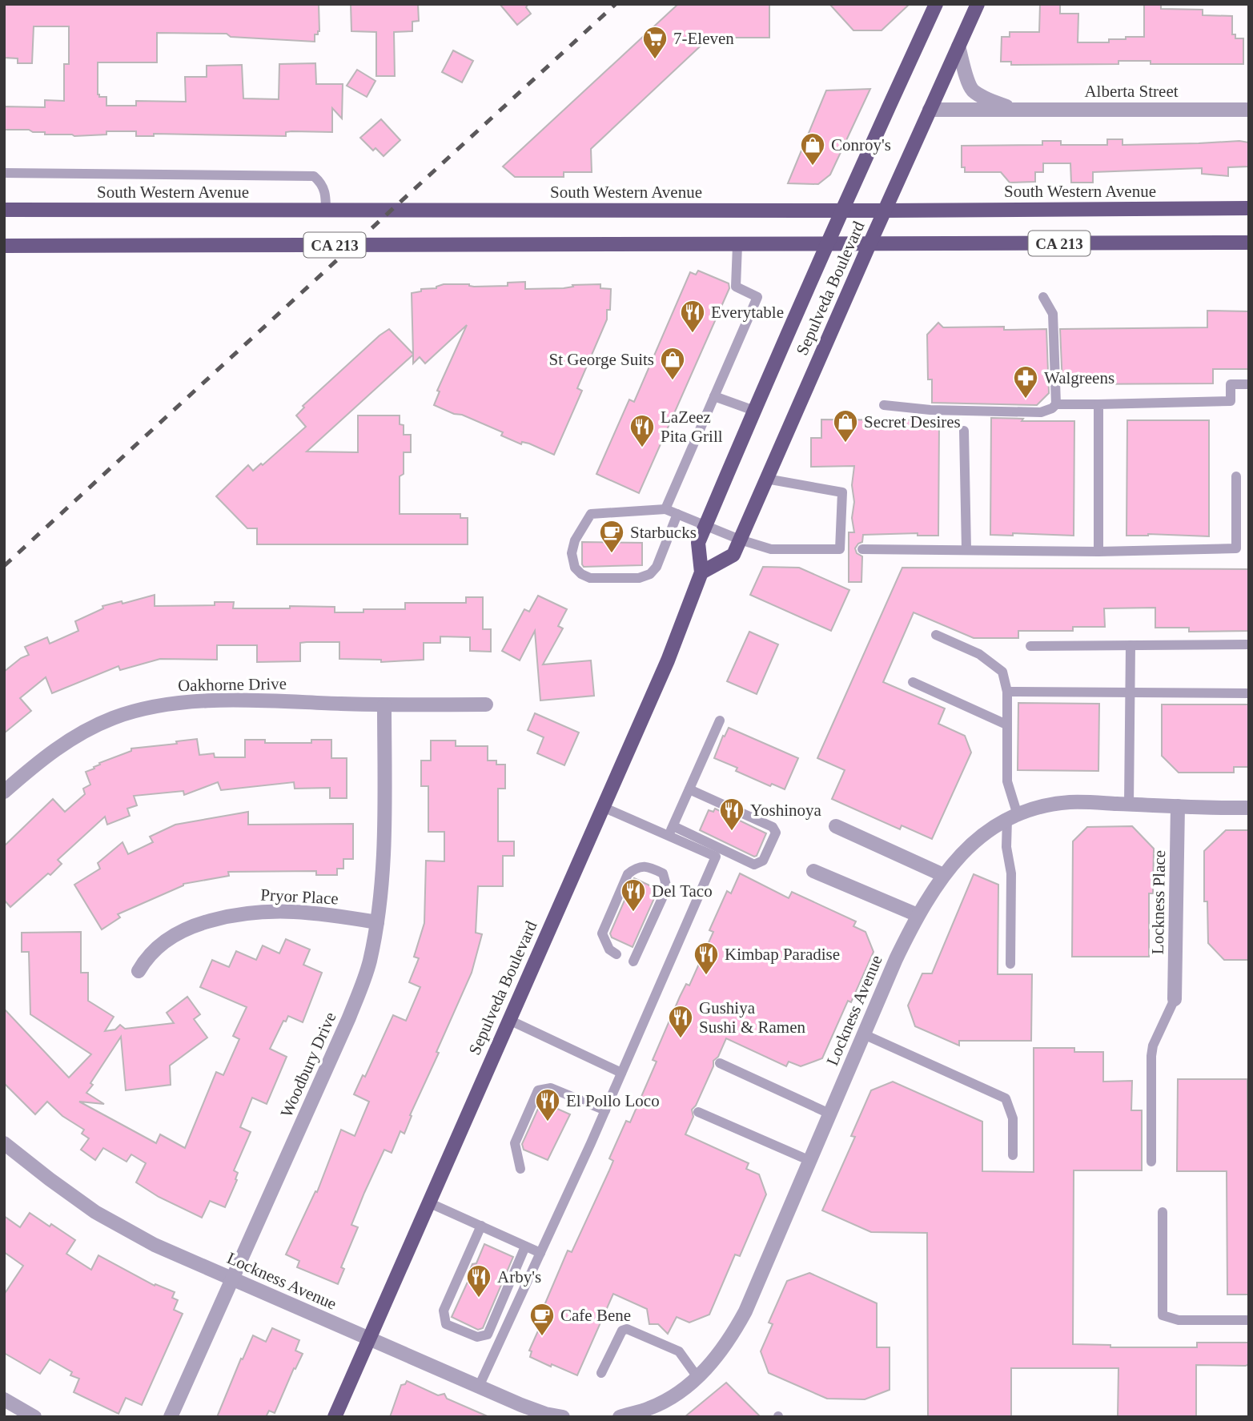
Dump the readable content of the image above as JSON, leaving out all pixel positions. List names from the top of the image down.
{
  "streets": {
    "main road": ["South Western Avenue", "CA 213", "Sepulveda Boulevard"],
    "street": [
      "Alberta Street",
      "Oakhorne Drive",
      "Pryor Place",
      "Lockness Place",
      "Lockness Avenue",
      "Woodbury Drive"
    ]
  },
  "crossings": [
    ["Alberta Street", "Sepulveda Boulevard"],
    ["South Western Avenue", "Sepulveda Boulevard"],
    ["CA 213", "Sepulveda Boulevard"],
    ["Sepulveda Boulevard", "Lockness Avenue"],
    ["Oakhorne Drive", "Woodbury Drive"],
    ["Pryor Place", "Woodbury Drive"],
    ["Lockness Place", "Lockness Avenue"],
    ["Lockness Avenue", "Woodbury Drive"]
  ],
  "places": {
    "supermarket": ["7-Eleven"],
    "shop": ["Conroy's", "St George Suits", "Secret Desires"],
    "restaurant": [
      "Everytable",
      "LaZeez Pita Grill",
      "Yoshinoya",
      "Del Taco",
      "Kimbap Paradise",
      "Gushiya Sushi & Ramen",
      "El Pollo Loco",
      "Arby's"
    ],
    "pharmacy": ["Walgreens"],
    "cafe": ["Starbucks", "Cafe Bene"]
  }
}
